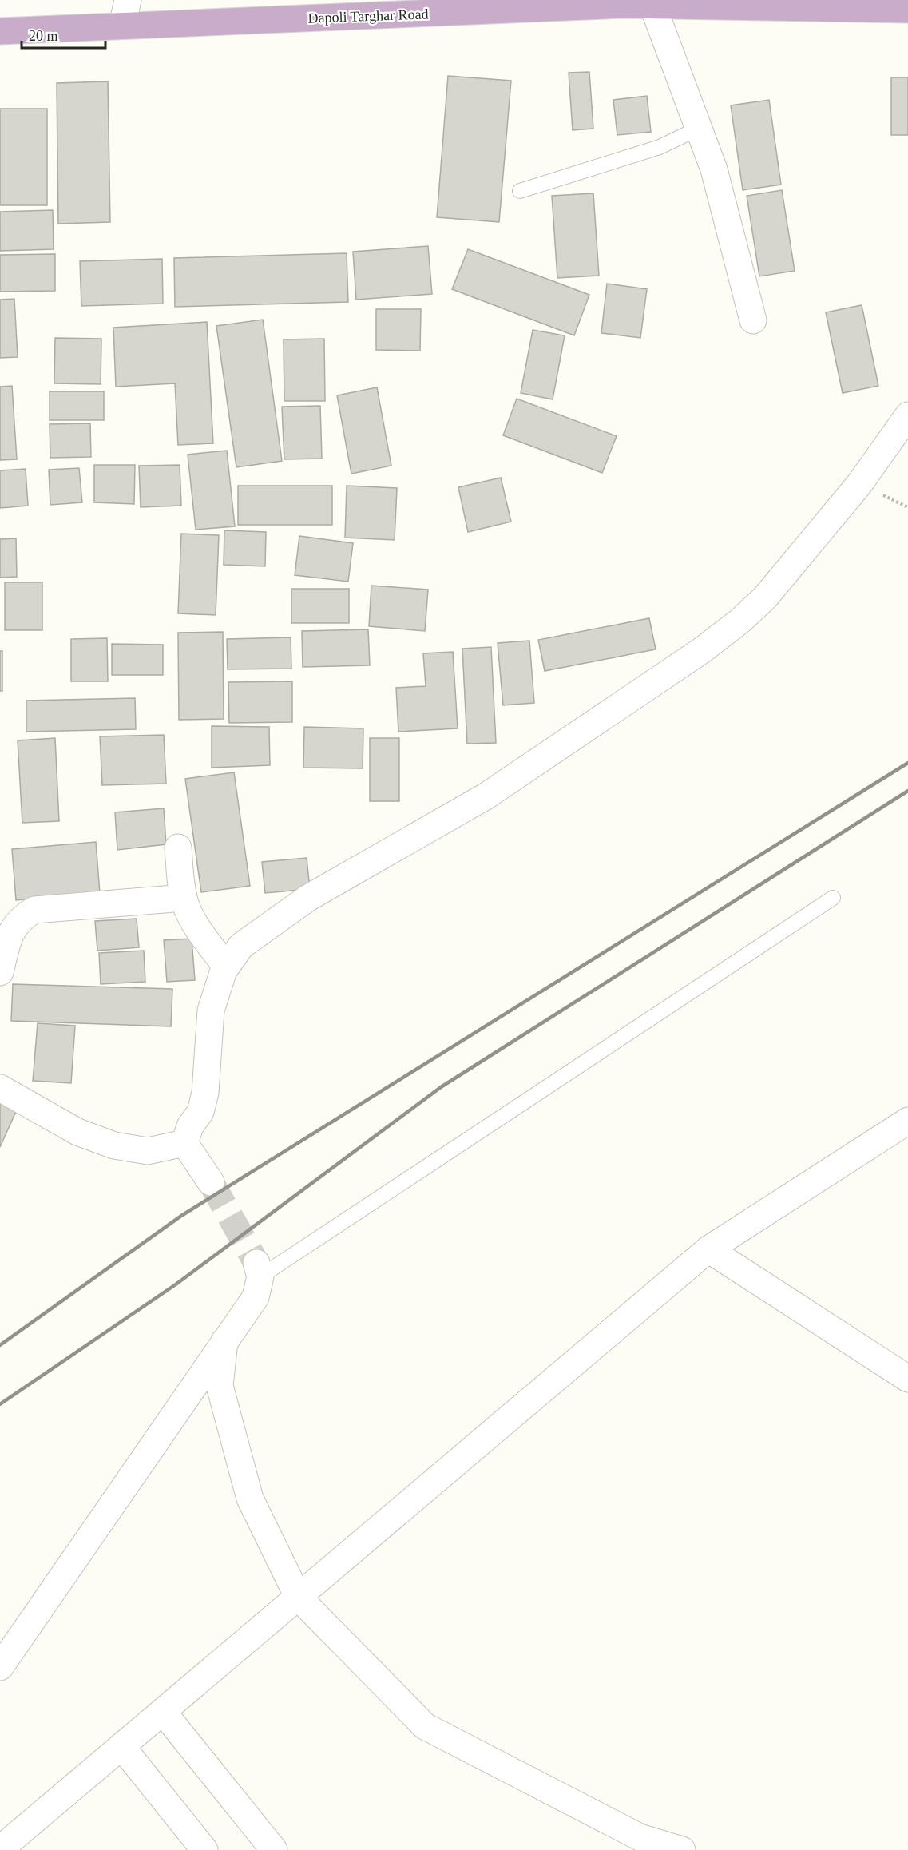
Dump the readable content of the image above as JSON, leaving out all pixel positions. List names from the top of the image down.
{
  "streets": {
    "main road": ["Dapoli Targhar Road"]
  },
  "scale_bar": "20 m"
}
